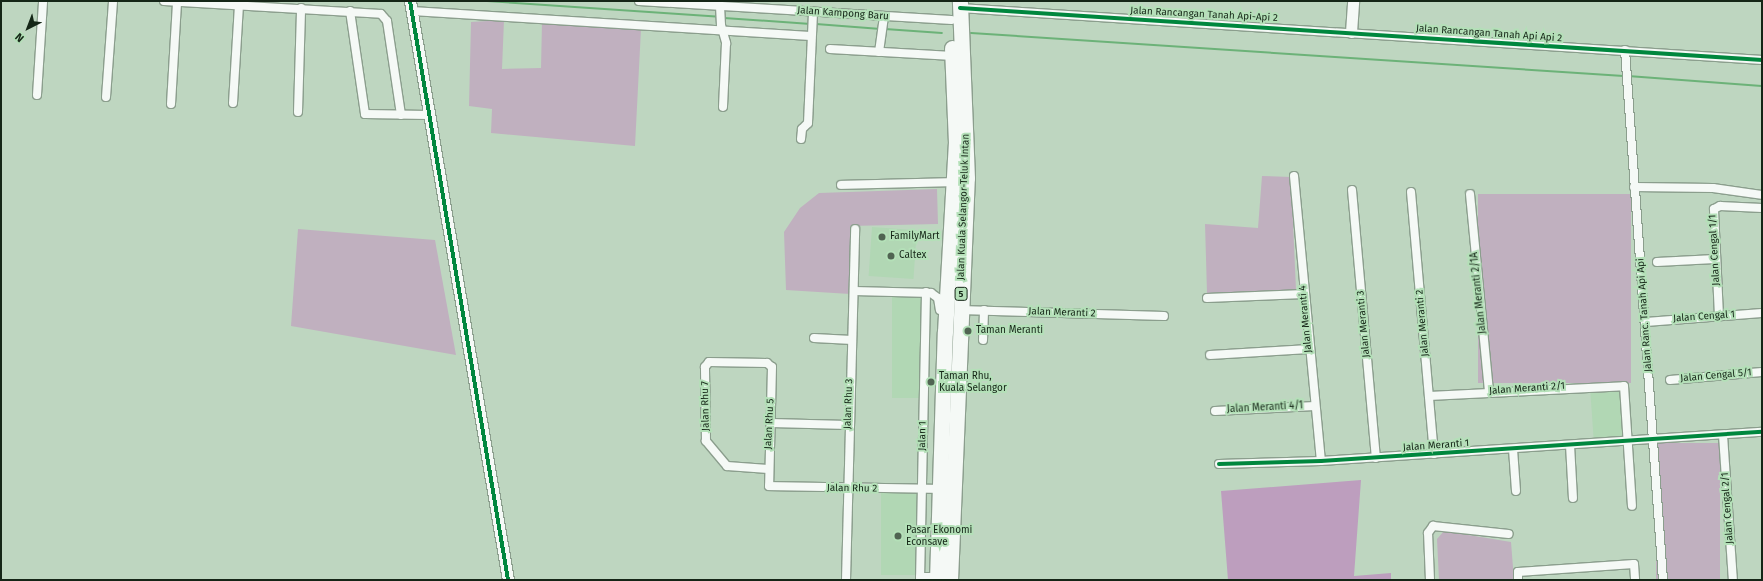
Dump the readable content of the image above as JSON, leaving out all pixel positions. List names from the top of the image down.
{
  "streets": {
    "highway": ["Jalan Kuala Selangor-Teluk Intan", "5"],
    "street": [
      "Jalan Kampong Baru",
      "Jalan Rancangan Tanah Api-Api 2",
      "Jalan Rancangan Tanah Api Api 2",
      "Jalan Cengal 1/1",
      "Jalan Meranti 2/1A",
      "Jalan Meranti 2",
      "Jalan Ranc. Tanah Api Api",
      "Jalan Cengal 1",
      "Jalan Meranti 4",
      "Jalan Meranti 3",
      "Jalan Cengal 5/1",
      "Jalan Meranti 2/1",
      "Jalan Rhu 3",
      "Jalan Rhu 7",
      "Jalan Meranti 4/1",
      "Jalan Rhu 5",
      "Jalan 1",
      "Jalan Meranti 1",
      "Jalan Rhu 2",
      "Jalan Cengal 2/1"
    ]
  },
  "crossings": [
    ["Jalan Kampong Baru", "Jalan Rancangan Tanah Api-Api 2"],
    ["Jalan Kampong Baru", "Jalan Kuala Selangor-Teluk Intan"],
    ["Jalan Rancangan Tanah Api-Api 2", "Jalan Rancangan Tanah Api Api 2"],
    ["Jalan Rancangan Tanah Api-Api 2", "Jalan Kuala Selangor-Teluk Intan"],
    ["Jalan Rancangan Tanah Api Api 2", "Jalan Ranc. Tanah Api Api"],
    ["Jalan Kuala Selangor-Teluk Intan", "Jalan Meranti 2"],
    ["Jalan Kuala Selangor-Teluk Intan", "Jalan Rhu 2"],
    ["Jalan Cengal 1/1", "Jalan Cengal 1"],
    ["Jalan Meranti 2/1A", "Jalan Meranti 2/1"],
    ["Jalan Meranti 2", "Jalan Meranti 2/1"],
    ["Jalan Meranti 2", "Jalan Meranti 1"],
    ["Jalan Ranc. Tanah Api Api", "Jalan Cengal 1"],
    ["Jalan Ranc. Tanah Api Api", "Jalan Meranti 1"],
    ["Jalan Meranti 4", "Jalan Meranti 4/1"],
    ["Jalan Meranti 4", "Jalan Meranti 1"],
    ["Jalan Meranti 3", "Jalan Meranti 1"],
    ["Jalan Meranti 2/1", "Jalan Meranti 1"],
    ["Jalan Rhu 3", "Jalan Rhu 2"],
    ["Jalan Rhu 7", "Jalan Rhu 5"],
    ["Jalan Rhu 5", "Jalan Rhu 2"],
    ["Jalan 1", "Jalan Rhu 2"],
    ["Jalan Meranti 1", "Jalan Cengal 2/1"]
  ],
  "places": [
    "FamilyMart",
    "Caltex",
    "Taman Meranti",
    "Taman Rhu, Kuala Selangor",
    "Pasar Ekonomi Econsave"
  ],
  "north": "bottom left"
}
